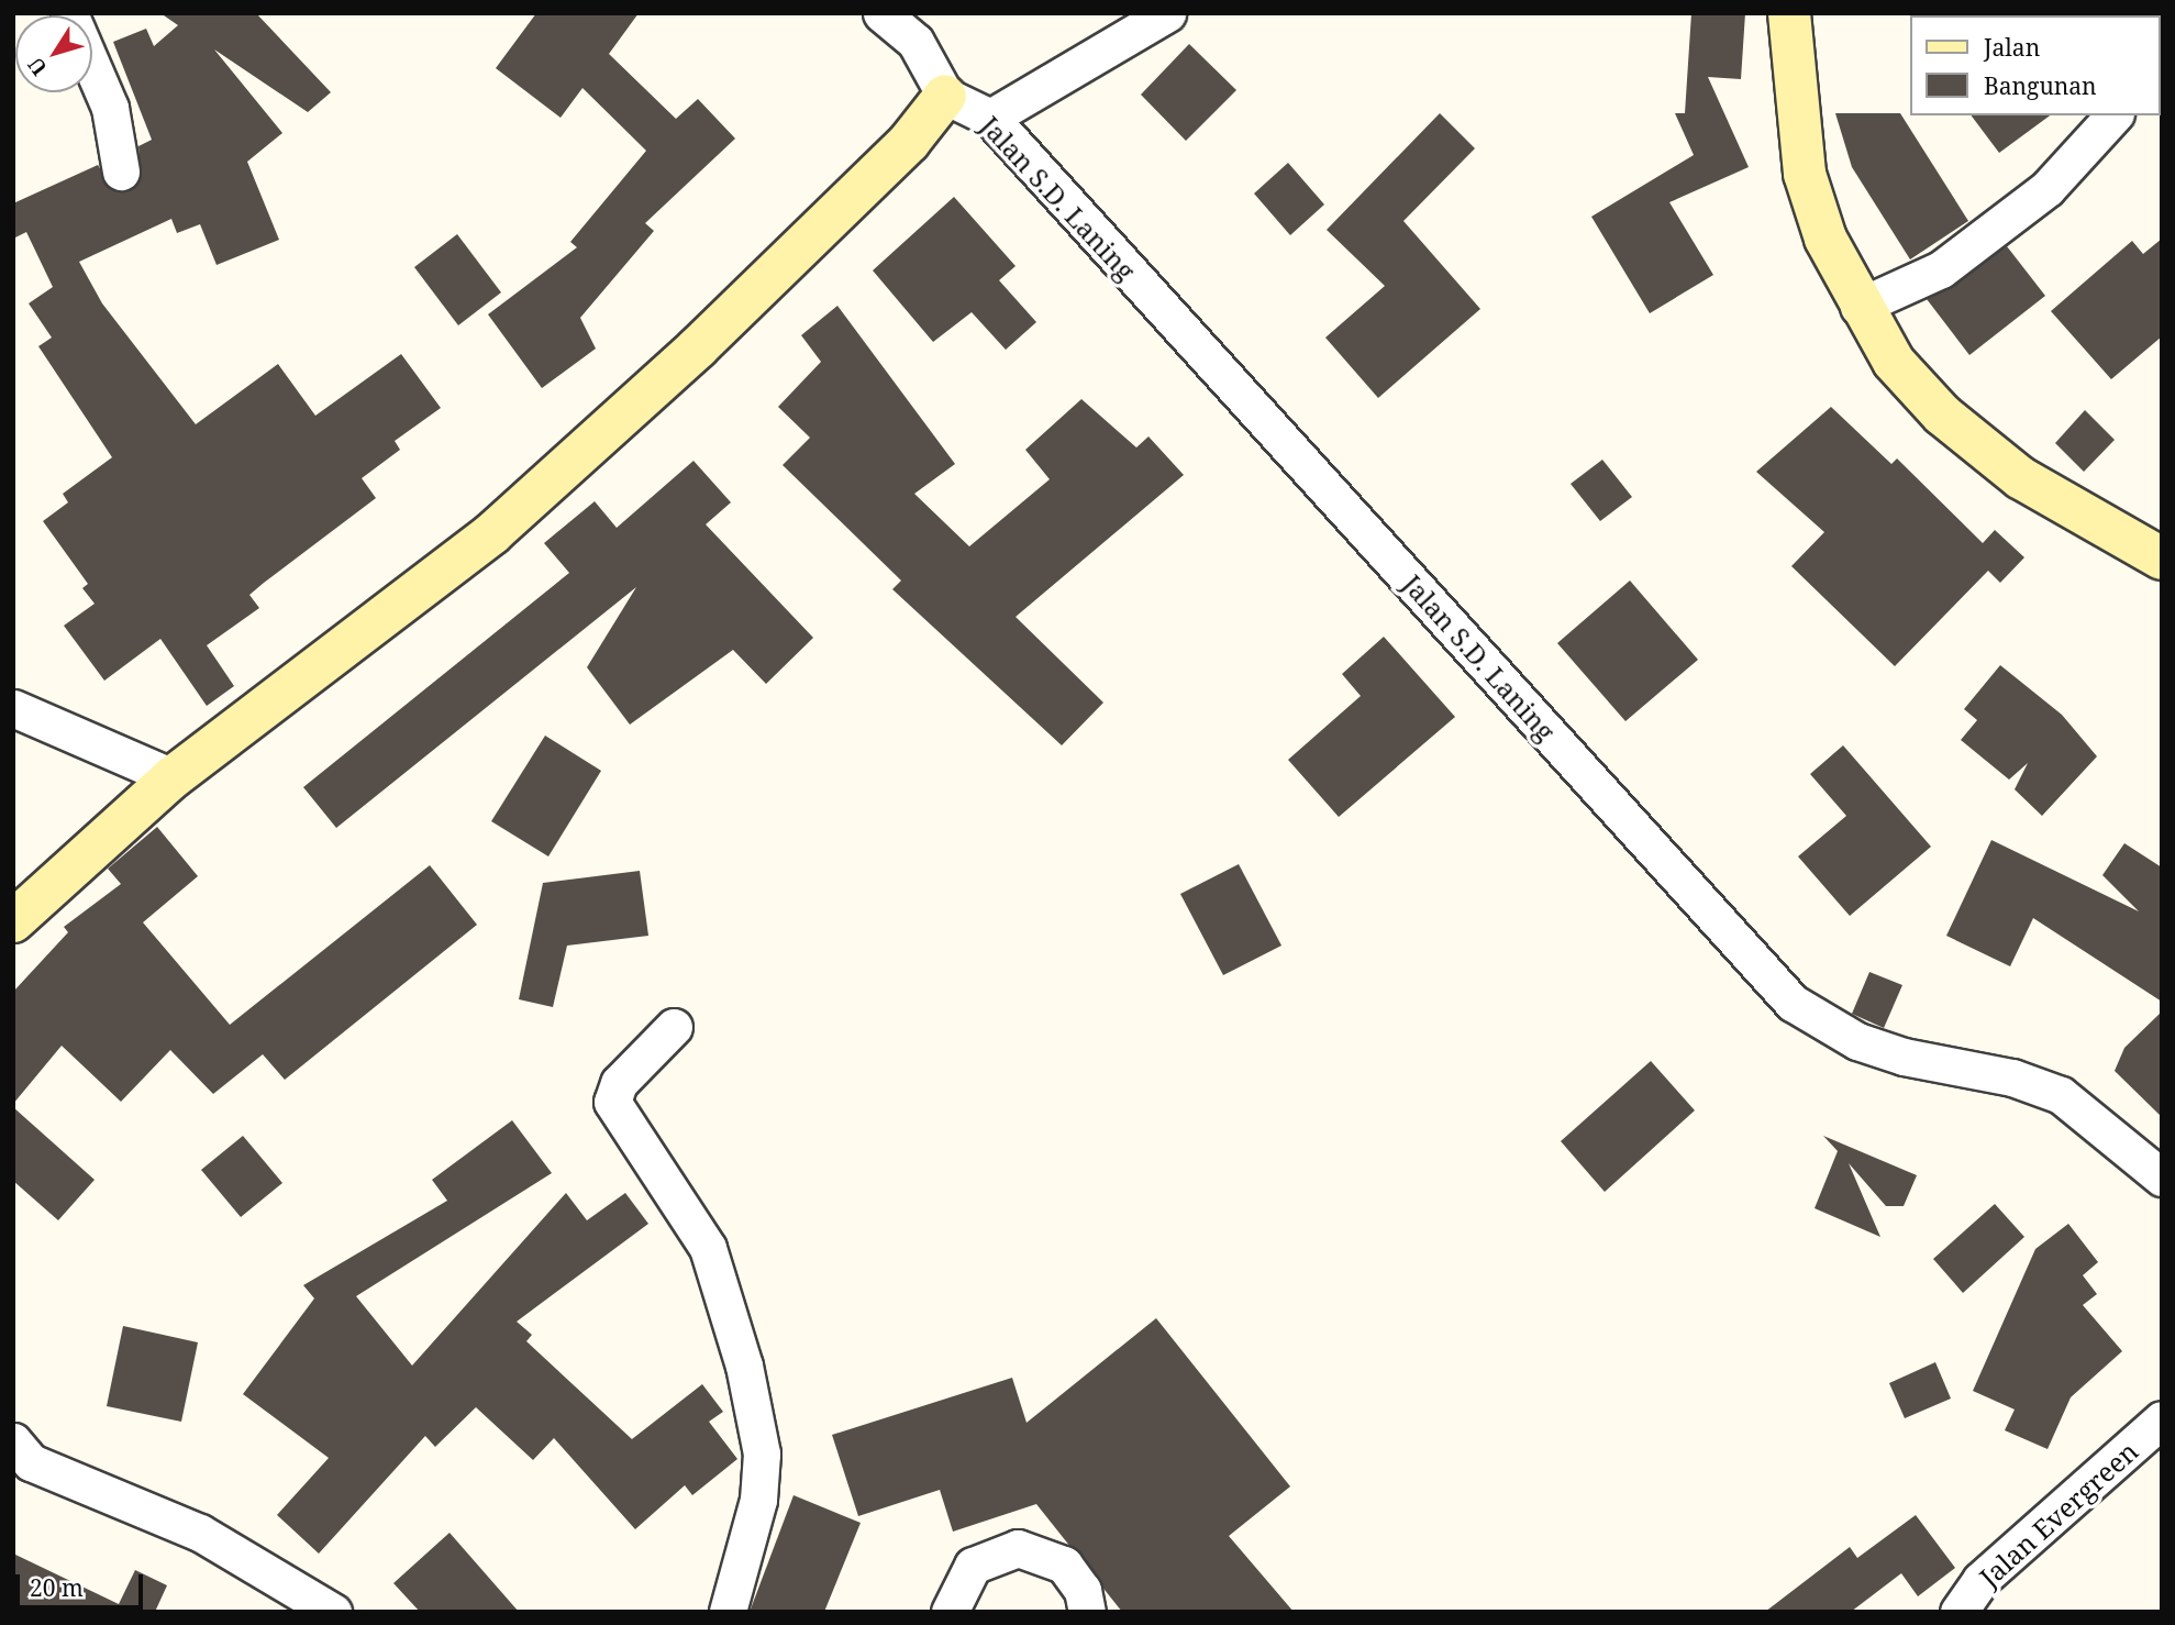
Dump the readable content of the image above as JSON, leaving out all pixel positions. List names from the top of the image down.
{
  "streets": {
    "street": ["Jalan S.D. Laning", "Jalan Evergreen"]
  },
  "legend": ["Jalan", "Bangunan"],
  "scale_bar": "20 m",
  "north": "bottom left"
}
